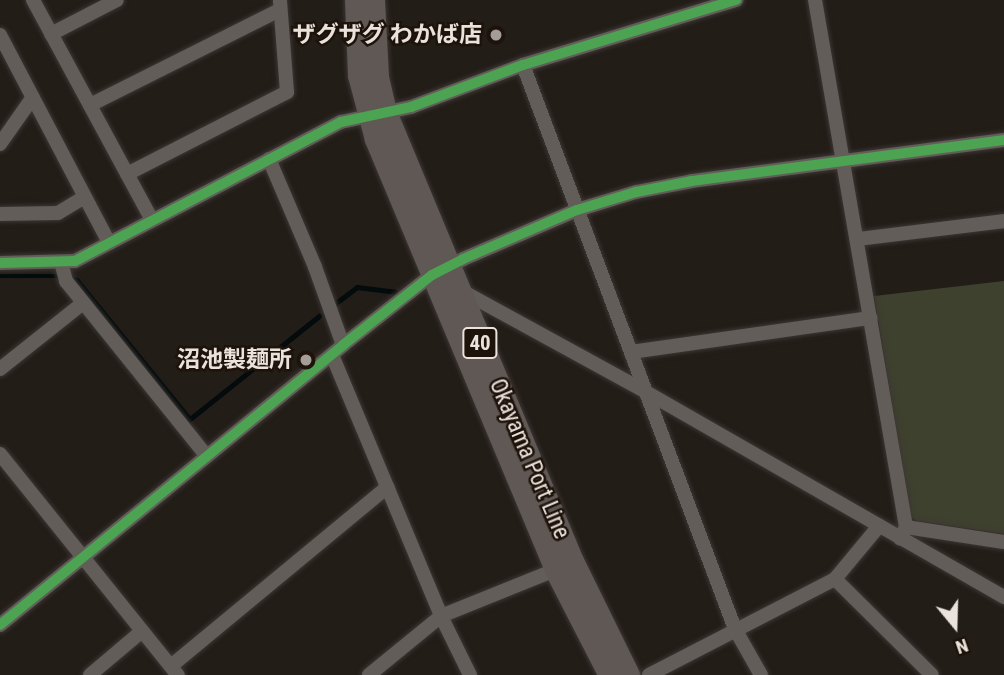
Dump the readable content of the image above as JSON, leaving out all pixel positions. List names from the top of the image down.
{
  "streets": {
    "main road": ["40", "Okayama Port Line"]
  },
  "places": ["ザグザグ わかば店", "沼池製麺所"],
  "north": "bottom"
}
